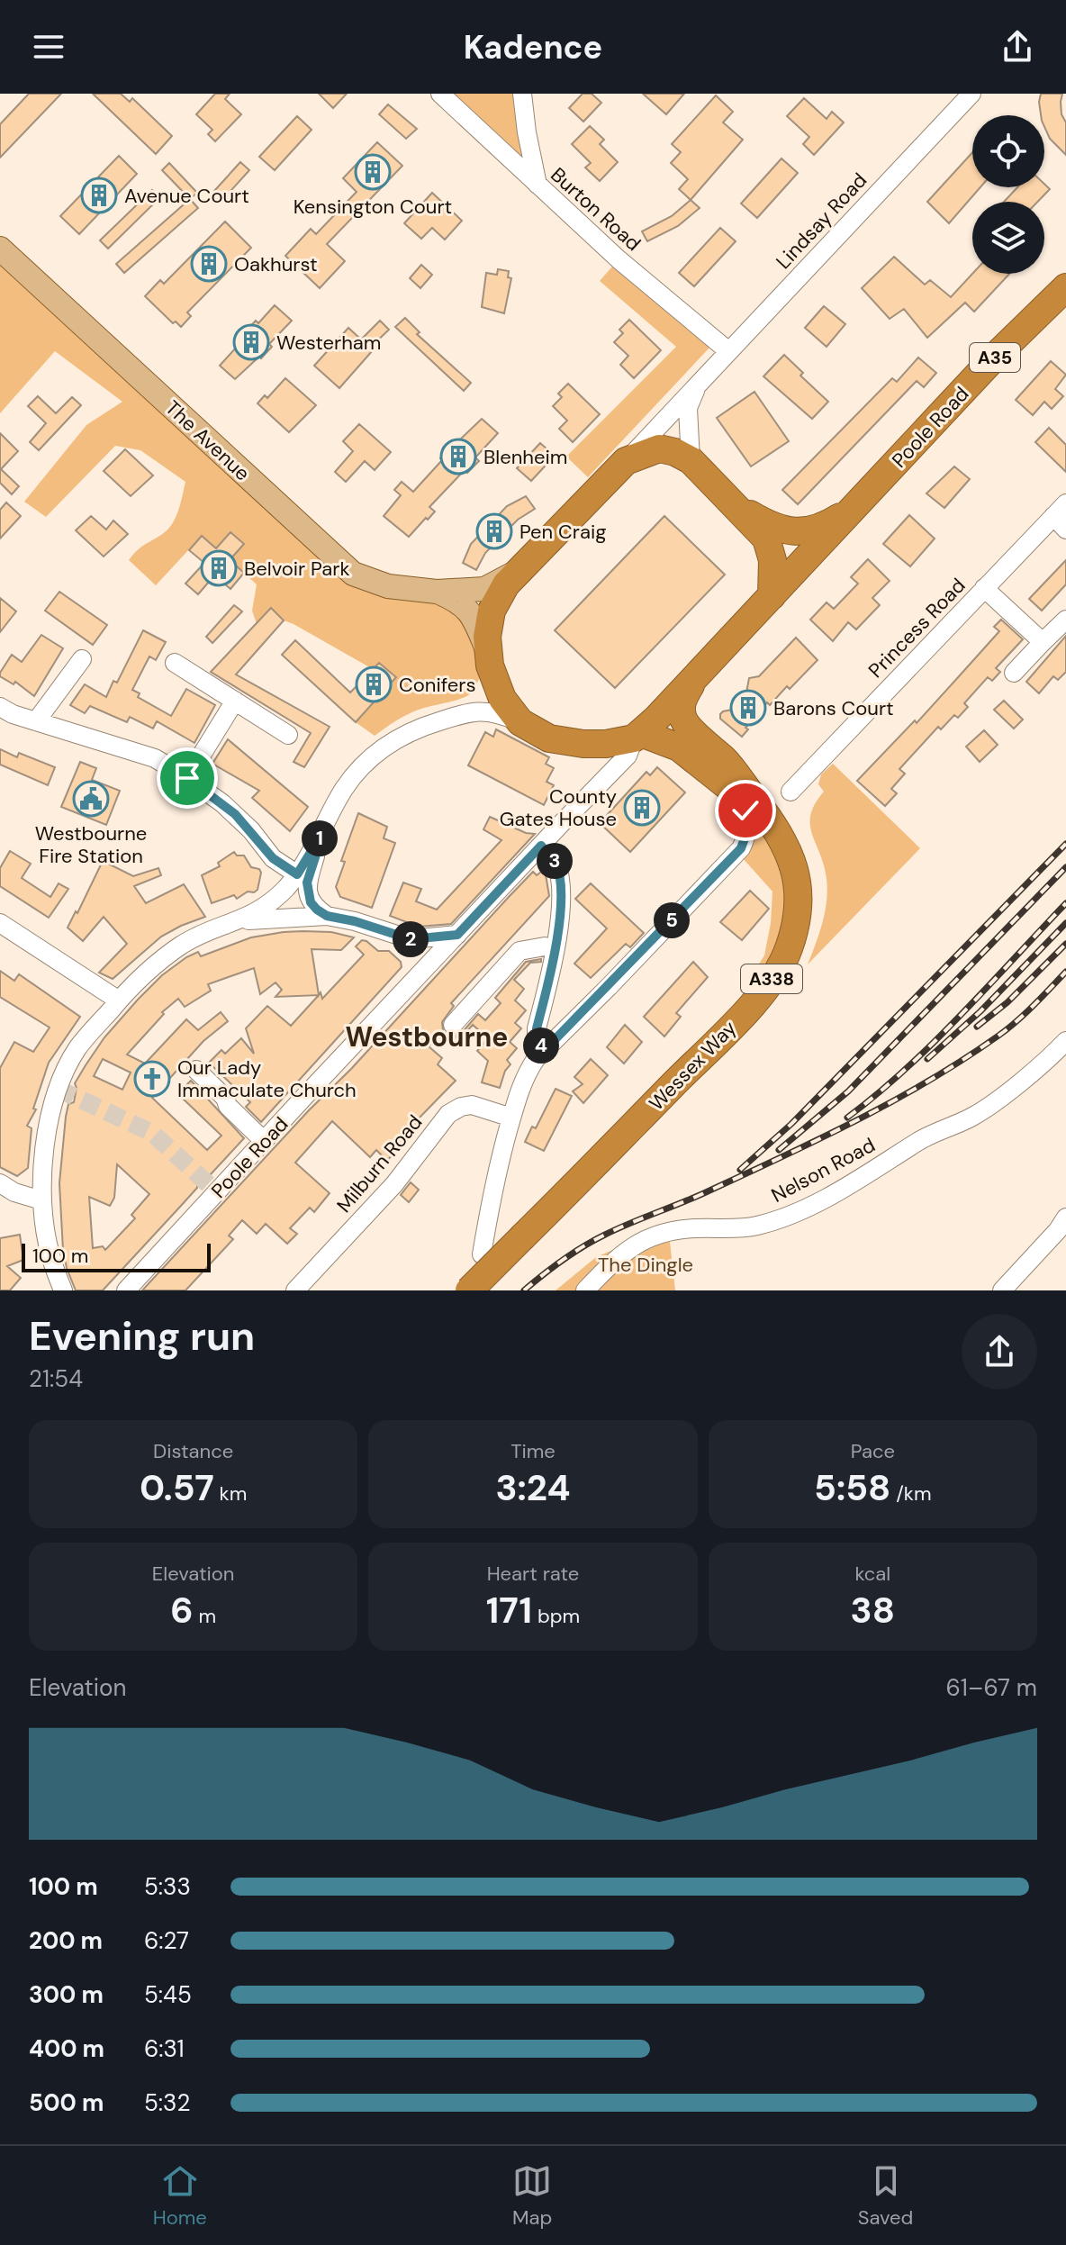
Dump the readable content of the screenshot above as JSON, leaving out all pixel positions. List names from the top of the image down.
{
  "streets": {
    "highway": [
      "A35",
      "Poole Road",
      "A338",
      "Wessex Way"
    ],
    "main road": ["The Avenue"],
    "street": [
      "Burton Road",
      "Lindsay Road",
      "Princess Road",
      "Milburn Road",
      "Nelson Road"
    ]
  },
  "crossings": [
    ["Burton Road", "Lindsay Road"],
    ["Lindsay Road", "A35"],
    ["A35", "Poole Road"],
    ["A35", "The Avenue"],
    ["A35", "A338"],
    ["A35", "Wessex Way"],
    ["Poole Road", "Wessex Way"],
    ["A338", "Wessex Way"]
  ],
  "districts": ["Westbourne"],
  "parks": ["The Dingle"],
  "places": {
    "building": [
      "Kensington Court",
      "Avenue Court",
      "Oakhurst",
      "Westerham",
      "Blenheim",
      "Pen Craig",
      "Belvoir Park",
      "Conifers",
      "Barons Court",
      "County Gates House"
    ],
    "public building": ["Westbourne Fire Station"],
    "church": ["Our Lady Immaculate Church"]
  },
  "scale_bar": "100 m",
  "page": {
    "header": "Kadence",
    "pins": [
      "1",
      "3",
      "5",
      "2",
      "4"
    ],
    "scale": "100 m",
    "heading": ["Evening run", "21:54"],
    "stats": [
      ["Distance", "0.57 km"],
      ["Time", "3:24"],
      ["Pace", "5:58 /km"],
      ["Elevation", "6 m"],
      ["Heart rate", "171 bpm"],
      ["kcal", "38"]
    ],
    "chart": ["Elevation", "61–67 m"],
    "list": [
      {
        "name": "100 m",
        "note": "5:33"
      },
      {
        "name": "200 m",
        "note": "6:27"
      },
      {
        "name": "300 m",
        "note": "5:45"
      },
      {
        "name": "400 m",
        "note": "6:31"
      },
      {
        "name": "500 m",
        "note": "5:32"
      }
    ],
    "tabs": ["Home", "Map", "Saved"]
  }
}
